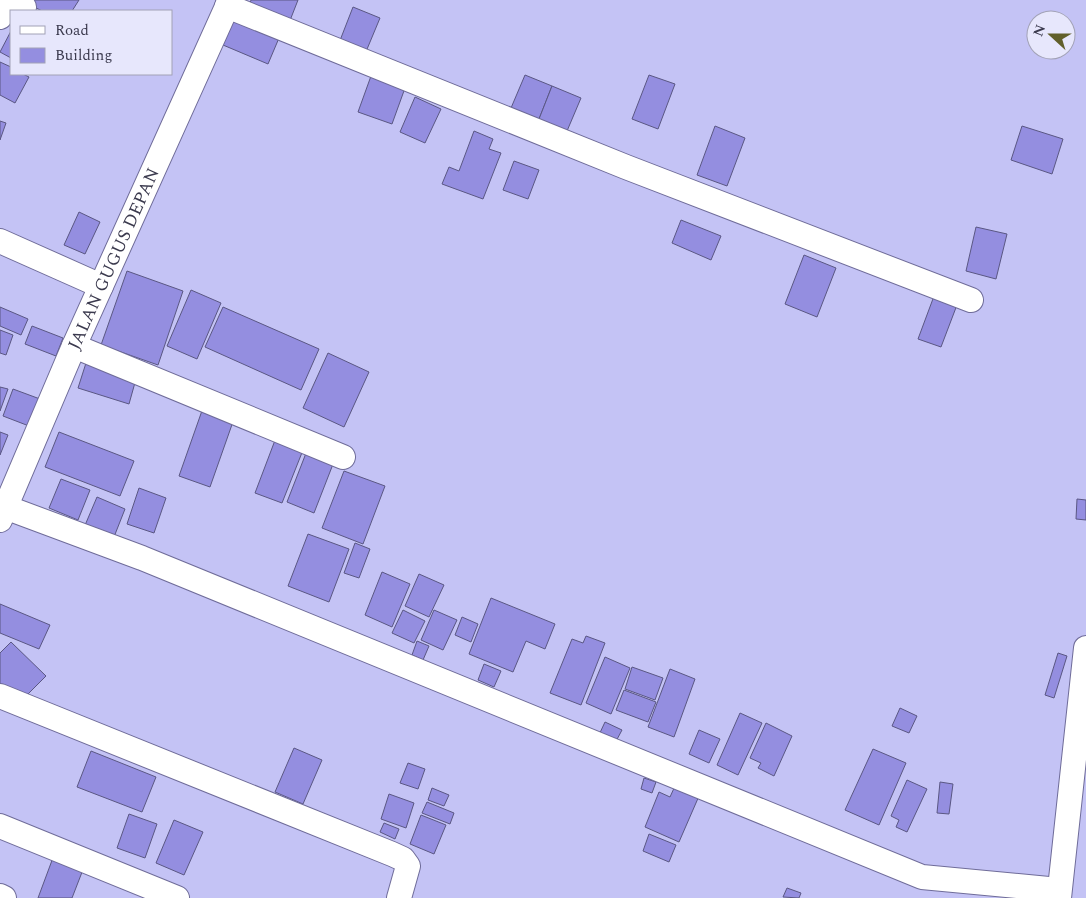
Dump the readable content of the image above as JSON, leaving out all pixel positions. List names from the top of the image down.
{
  "streets": {
    "street": ["JALAN GUGUS DEPAN"]
  },
  "legend": ["Road", "Building"],
  "north": "left"
}
